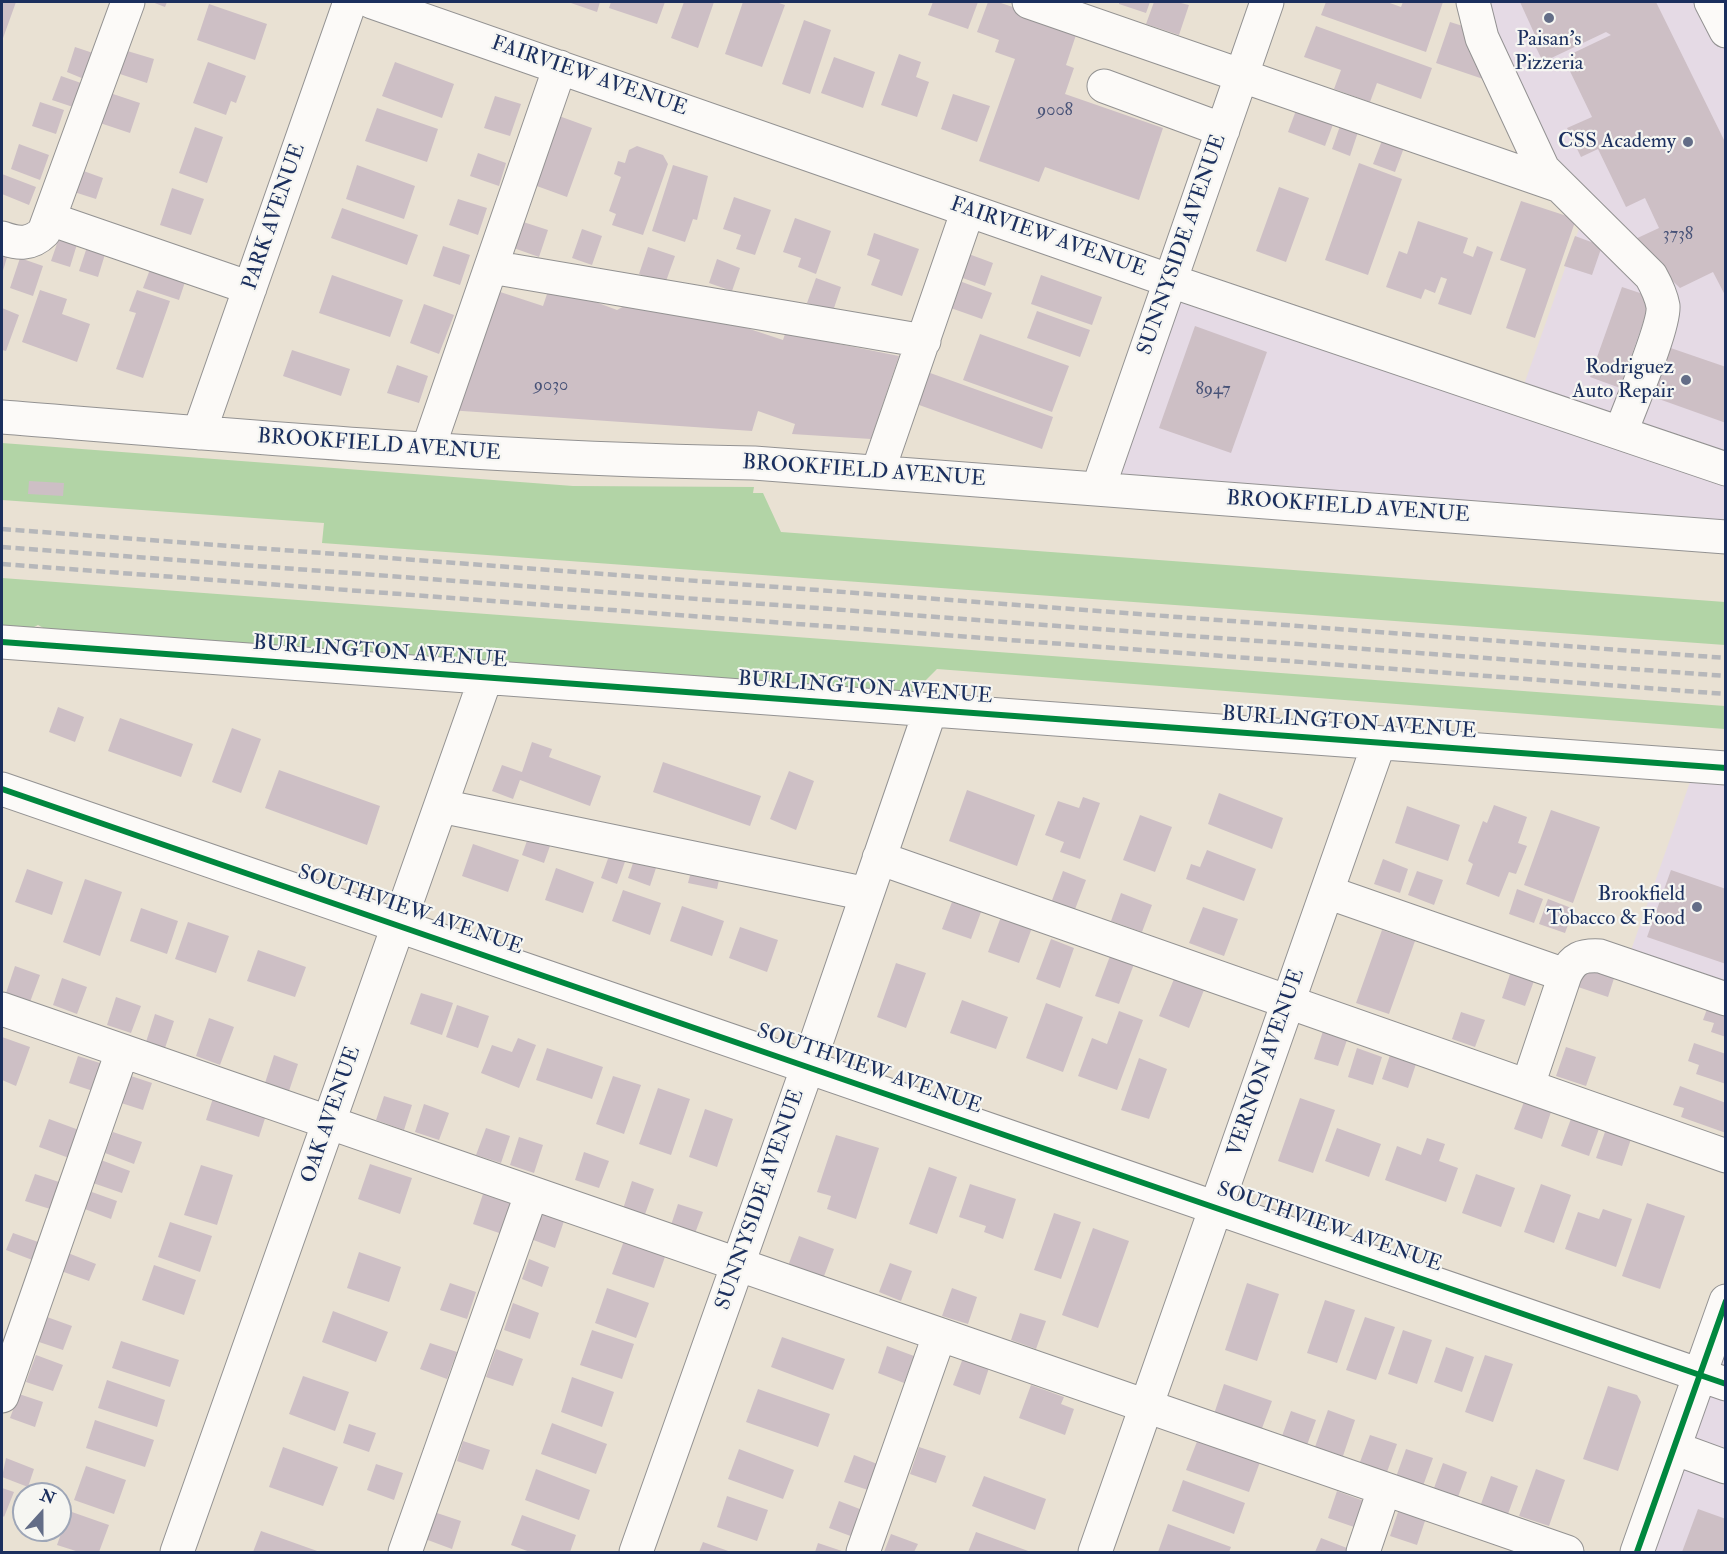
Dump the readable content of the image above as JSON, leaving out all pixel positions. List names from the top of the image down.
{
  "streets": {
    "street": [
      "FAIRVIEW AVENUE",
      "PARK AVENUE",
      "SUNNYSIDE AVENUE",
      "BROOKFIELD AVENUE",
      "BURLINGTON AVENUE",
      "SOUTHVIEW AVENUE",
      "VERNON AVENUE",
      "OAK AVENUE"
    ]
  },
  "crossings": [
    ["FAIRVIEW AVENUE", "SUNNYSIDE AVENUE"],
    ["PARK AVENUE", "BROOKFIELD AVENUE"],
    ["SUNNYSIDE AVENUE", "BROOKFIELD AVENUE"],
    ["SUNNYSIDE AVENUE", "BURLINGTON AVENUE"],
    ["SUNNYSIDE AVENUE", "SOUTHVIEW AVENUE"],
    ["BURLINGTON AVENUE", "VERNON AVENUE"],
    ["BURLINGTON AVENUE", "OAK AVENUE"],
    ["SOUTHVIEW AVENUE", "VERNON AVENUE"],
    ["SOUTHVIEW AVENUE", "OAK AVENUE"]
  ],
  "places": [
    "Paisan's Pizzeria",
    "CSS Academy",
    "Rodriguez Auto Repair",
    "Brookfield Tobacco & Food"
  ],
  "house_numbers": [
    "9008",
    "3738",
    "9030",
    "8947"
  ],
  "north": "top"
}
